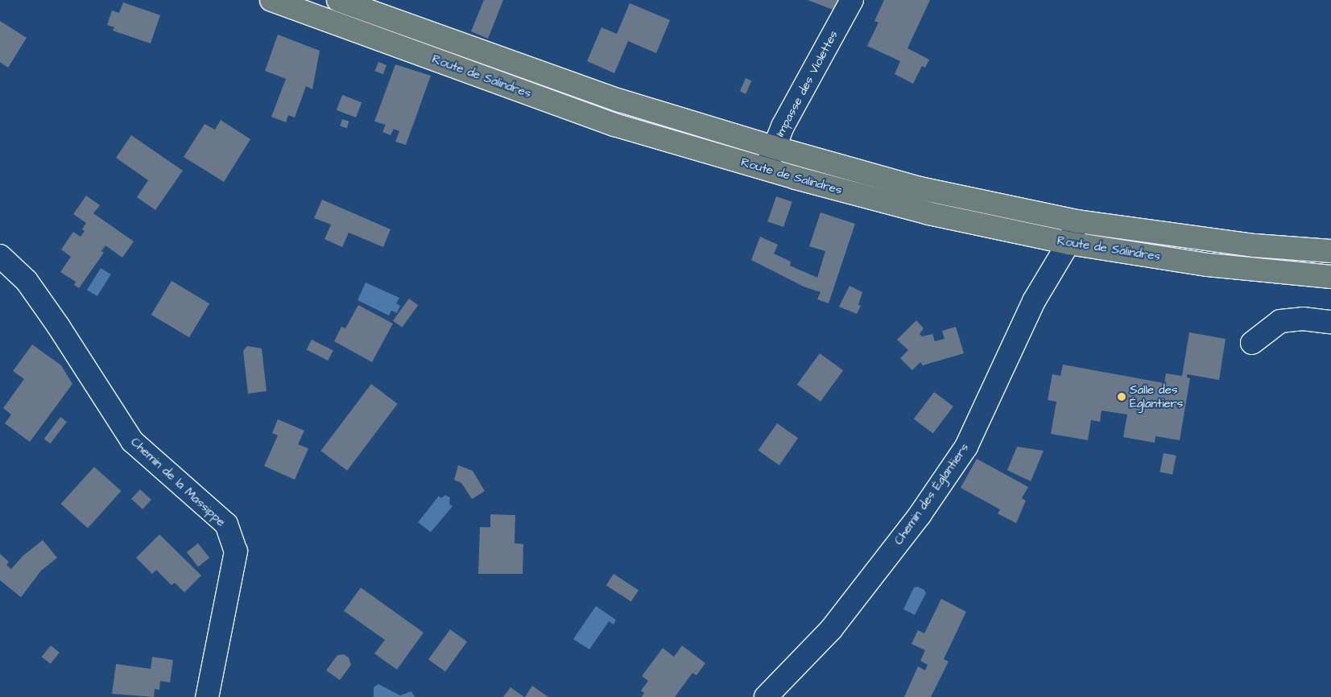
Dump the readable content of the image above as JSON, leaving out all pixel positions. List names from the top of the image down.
{
  "streets": {
    "main road": ["Route de Salindres"],
    "street": ["Impasse des Violettes", "Chemin de la Massippe", "Chemin des Églantiers"]
  },
  "crossings": [
    ["Route de Salindres", "Impasse des Violettes"],
    ["Route de Salindres", "Chemin des Églantiers"]
  ],
  "places": ["Salle des Églantiers"]
}
